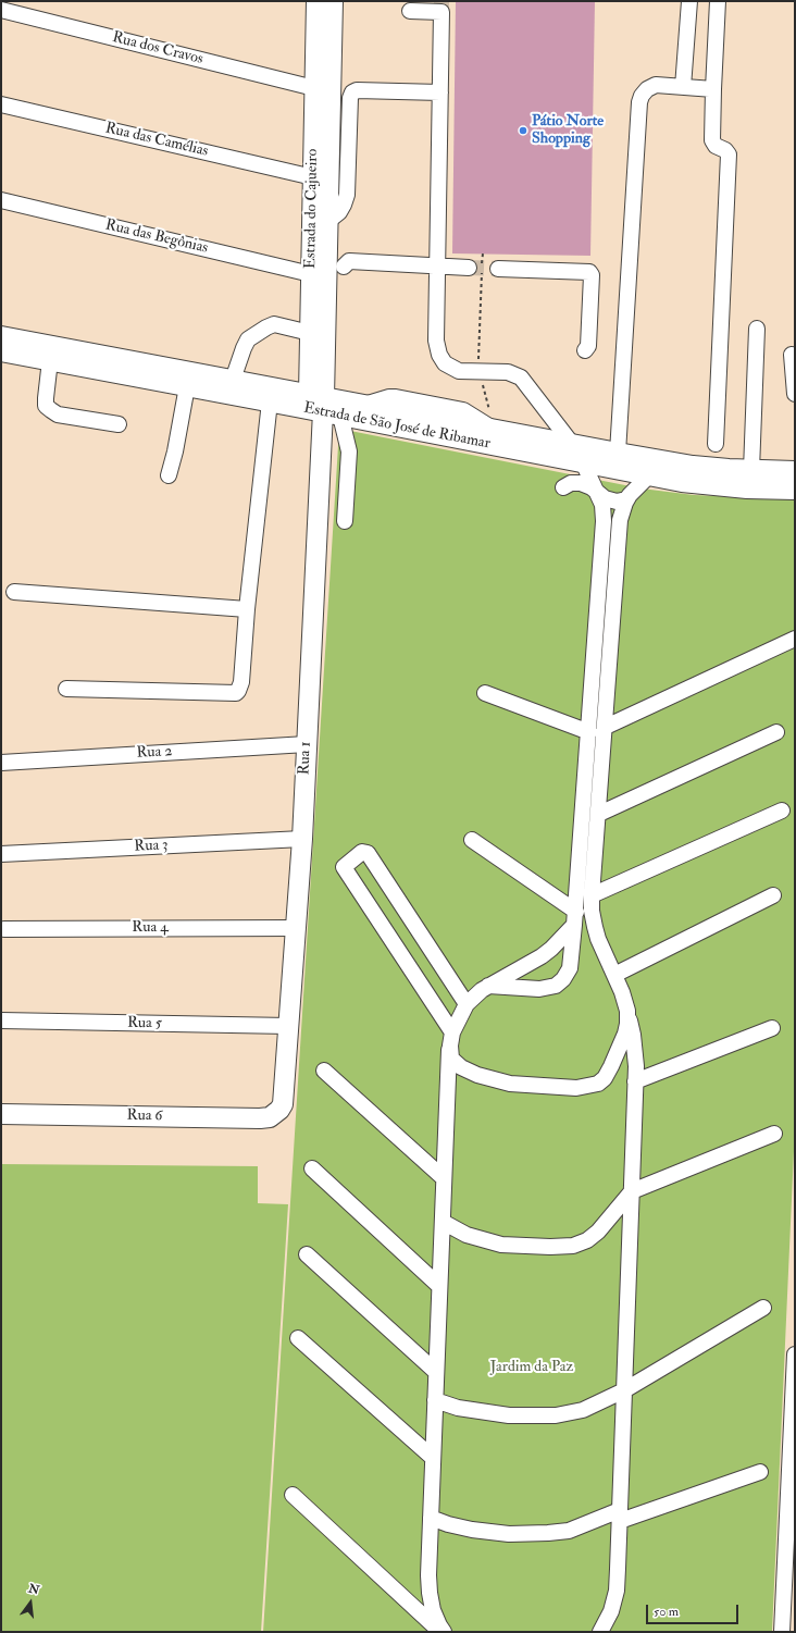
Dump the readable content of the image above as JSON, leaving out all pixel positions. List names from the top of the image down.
{
  "streets": {
    "main road": [
      "Estrada do Cajueiro",
      "Estrada de São José de Ribamar",
      "Rua 1",
      "Rua 6"
    ],
    "street": [
      "Rua dos Cravos",
      "Rua das Camélias",
      "Rua das Begônias",
      "Rua 2",
      "Rua 3",
      "Rua 4",
      "Rua 5"
    ]
  },
  "crossings": [
    ["Rua dos Cravos", "Estrada do Cajueiro"],
    ["Rua das Camélias", "Estrada do Cajueiro"],
    ["Estrada do Cajueiro", "Rua das Begônias"],
    ["Estrada do Cajueiro", "Estrada de São José de Ribamar"],
    ["Estrada do Cajueiro", "Rua 1"],
    ["Estrada de São José de Ribamar", "Rua 1"],
    ["Rua 2", "Rua 1"],
    ["Rua 1", "Rua 3"],
    ["Rua 1", "Rua 4"],
    ["Rua 1", "Rua 5"],
    ["Rua 1", "Rua 6"]
  ],
  "parks": ["Jardim da Paz"],
  "places": ["Pátio Norte Shopping"],
  "scale_bar": "50 m",
  "north": "top"
}
